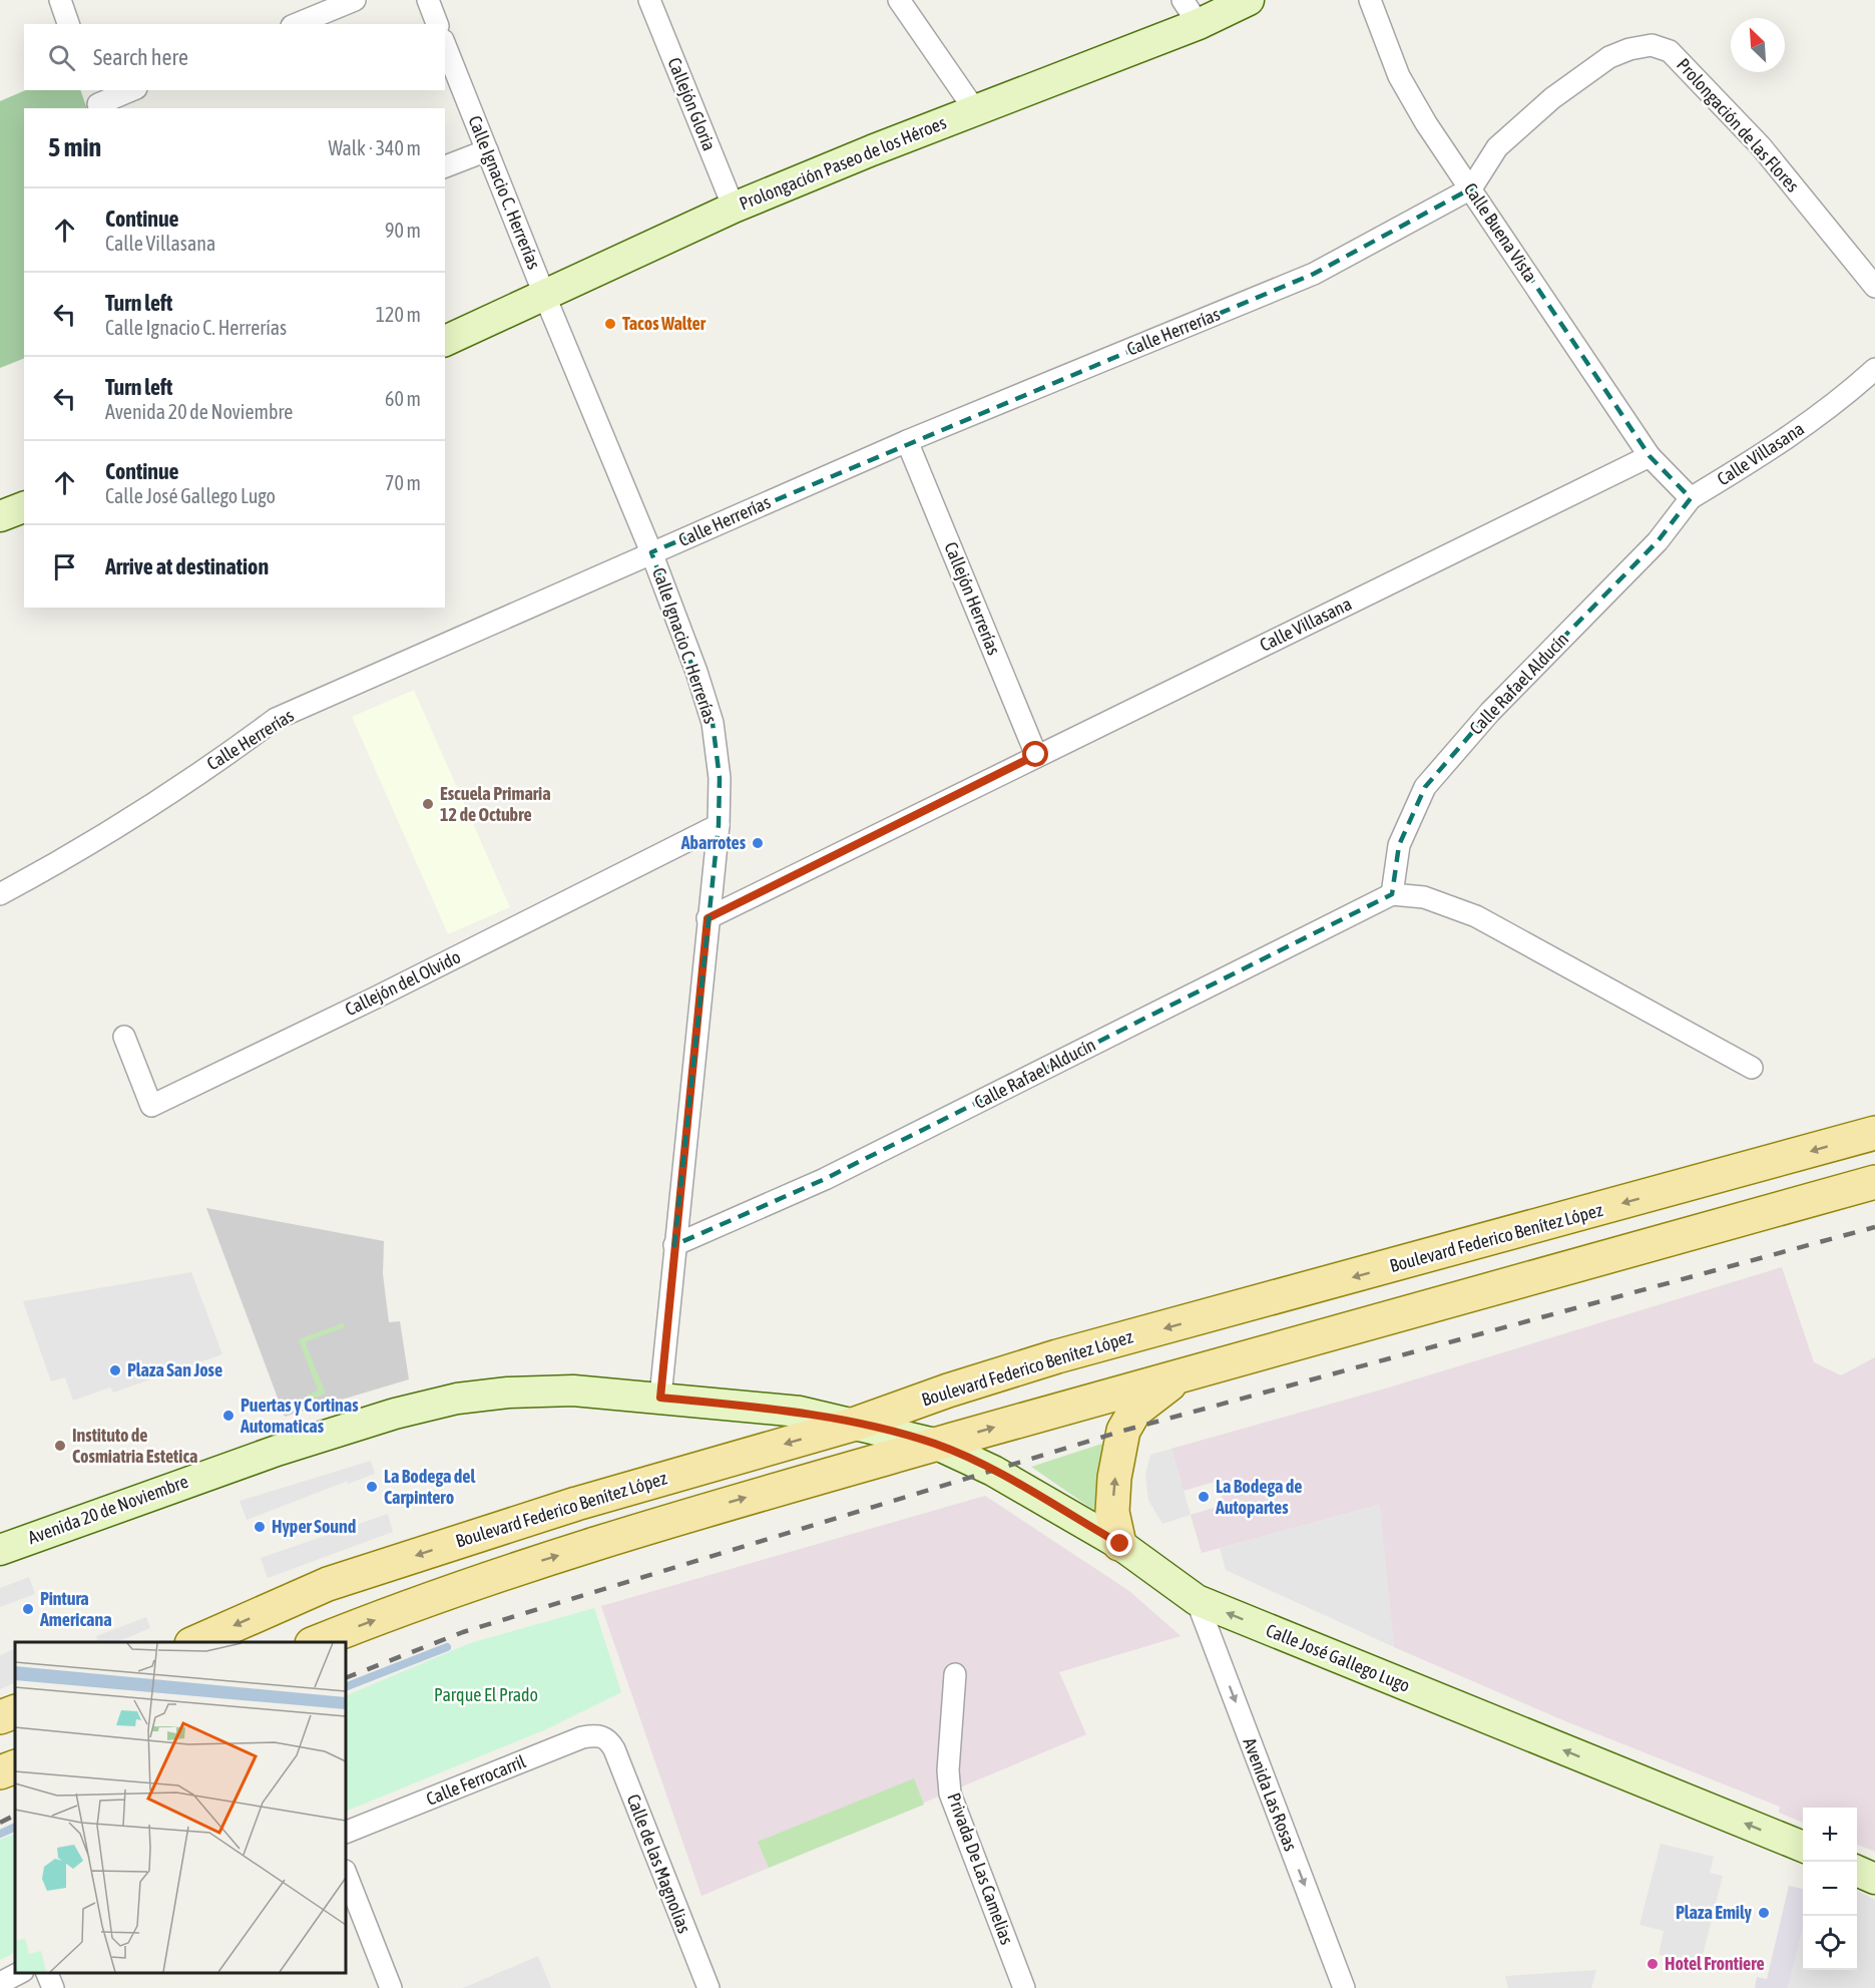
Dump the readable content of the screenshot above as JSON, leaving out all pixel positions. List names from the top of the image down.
{
  "streets": {
    "main road": [
      "Prolongación Paseo de los Héroes",
      "Boulevard Federico Benítez López",
      "Avenida 20 de Noviembre",
      "Calle José Gallego Lugo"
    ],
    "street": [
      "Callejón Gloria",
      "Prolongación de las Flores",
      "Calle Ignacio C. Herrerías",
      "Calle Buena Vista",
      "Calle Herrerías",
      "Calle Villasana",
      "Callejón Herrerías",
      "Calle Rafael Alducín",
      "Callejón del Olvido",
      "Calle Ferrocarril",
      "Avenida Las Rosas",
      "Calle de las Magnolias",
      "Privada De Las Camelias"
    ]
  },
  "crossings": [
    ["Callejón Gloria", "Prolongación Paseo de los Héroes"],
    ["Prolongación de las Flores", "Calle Buena Vista"],
    ["Prolongación de las Flores", "Calle Herrerías"],
    ["Prolongación Paseo de los Héroes", "Calle Ignacio C. Herrerías"],
    ["Calle Ignacio C. Herrerías", "Calle Herrerías"],
    ["Calle Ignacio C. Herrerías", "Calle Villasana"],
    ["Calle Ignacio C. Herrerías", "Calle Rafael Alducín"],
    ["Calle Ignacio C. Herrerías", "Callejón del Olvido"],
    ["Calle Ignacio C. Herrerías", "Avenida 20 de Noviembre"],
    ["Calle Buena Vista", "Calle Herrerías"],
    ["Calle Buena Vista", "Calle Villasana"],
    ["Calle Herrerías", "Callejón Herrerías"],
    ["Calle Villasana", "Callejón Herrerías"],
    ["Calle Villasana", "Calle Rafael Alducín"],
    ["Boulevard Federico Benítez López", "Avenida 20 de Noviembre"],
    ["Avenida 20 de Noviembre", "Calle José Gallego Lugo"],
    ["Calle José Gallego Lugo", "Avenida Las Rosas"],
    ["Calle Ferrocarril", "Calle de las Magnolias"]
  ],
  "one_way": ["Calle José Gallego Lugo", "Avenida Las Rosas"],
  "parks": ["Parque El Prado"],
  "places": [
    "Tacos Walter",
    "Escuela Primaria 12 de Octubre",
    "Abarrotes",
    "Plaza San Jose",
    "Puertas y Cortinas Automaticas",
    "Instituto de Cosmiatria Estetica",
    "La Bodega del Carpintero",
    "La Bodega de Autopartes",
    "Hyper Sound",
    "Pintura Americana",
    "Plaza Emily",
    "Hotel Frontiere"
  ],
  "north": "top left",
  "page": {
    "search": "Search here",
    "heading": ["5 min", "Walk · 340 m"],
    "list": [
      ["Continue", "Calle Villasana", "90 m"],
      ["Turn left", "Calle Ignacio C. Herrerías", "120 m"],
      ["Turn left", "Avenida 20 de Noviembre", "60 m"],
      ["Continue", "Calle José Gallego Lugo", "70 m"],
      "Arrive at destination"
    ],
    "map_buttons": ["+", "−"]
  }
}
